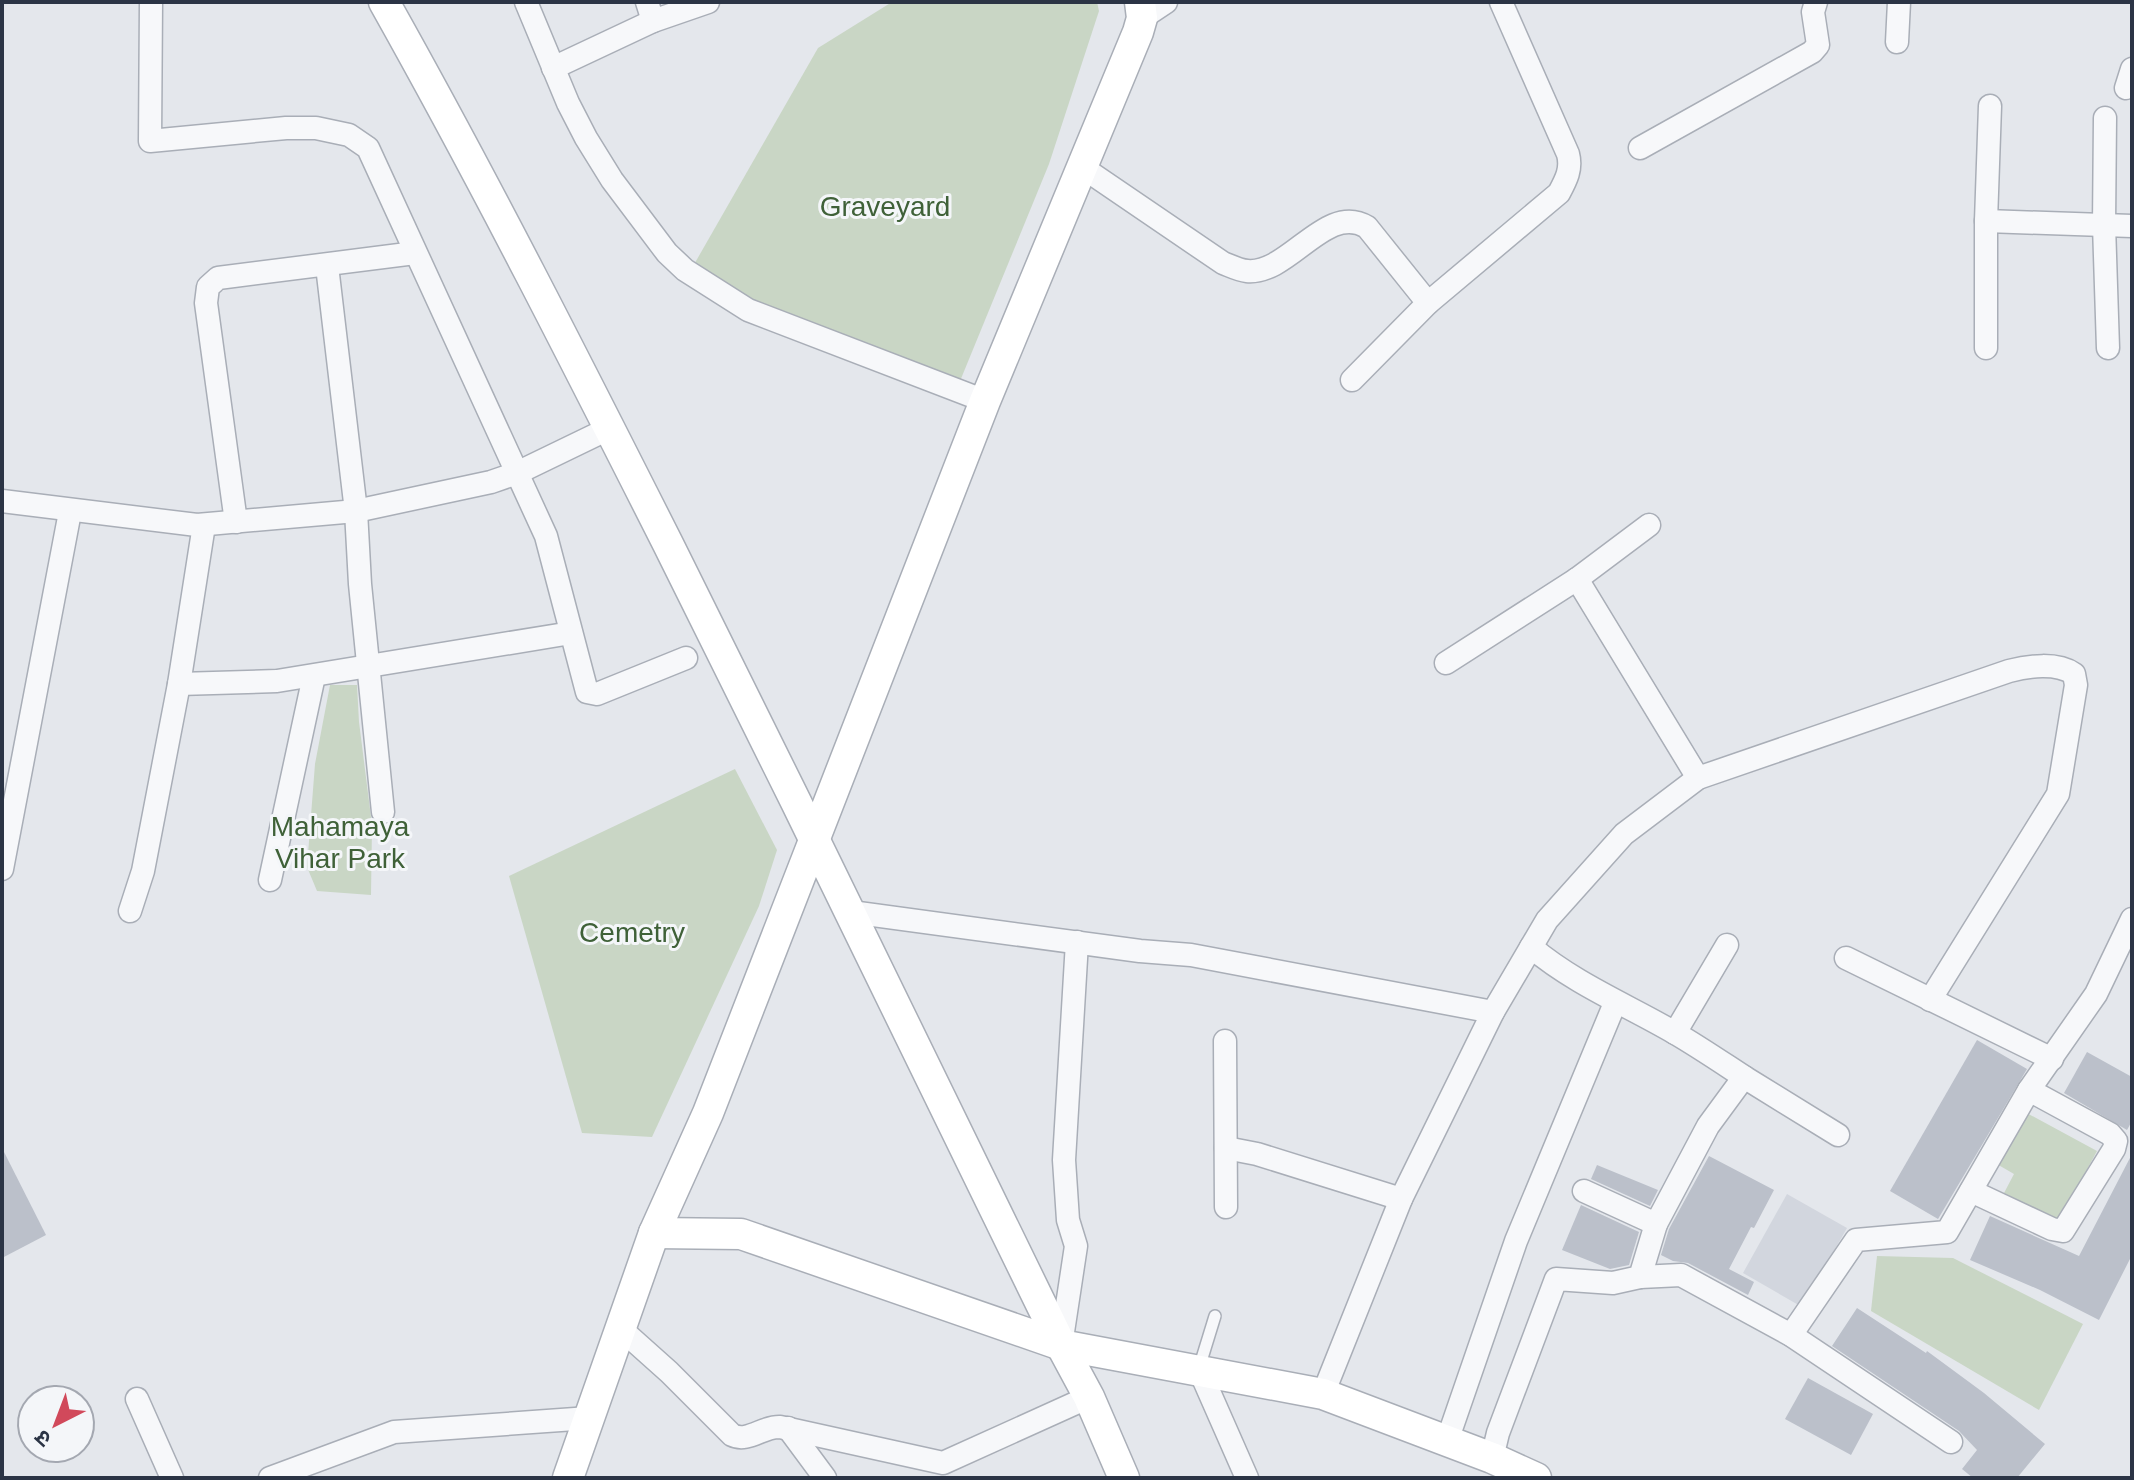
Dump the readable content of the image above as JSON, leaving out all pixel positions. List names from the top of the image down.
{
  "parks": ["Graveyard", "Mahamaya Vihar Park", "Cemetry"],
  "north": "bottom left"
}
